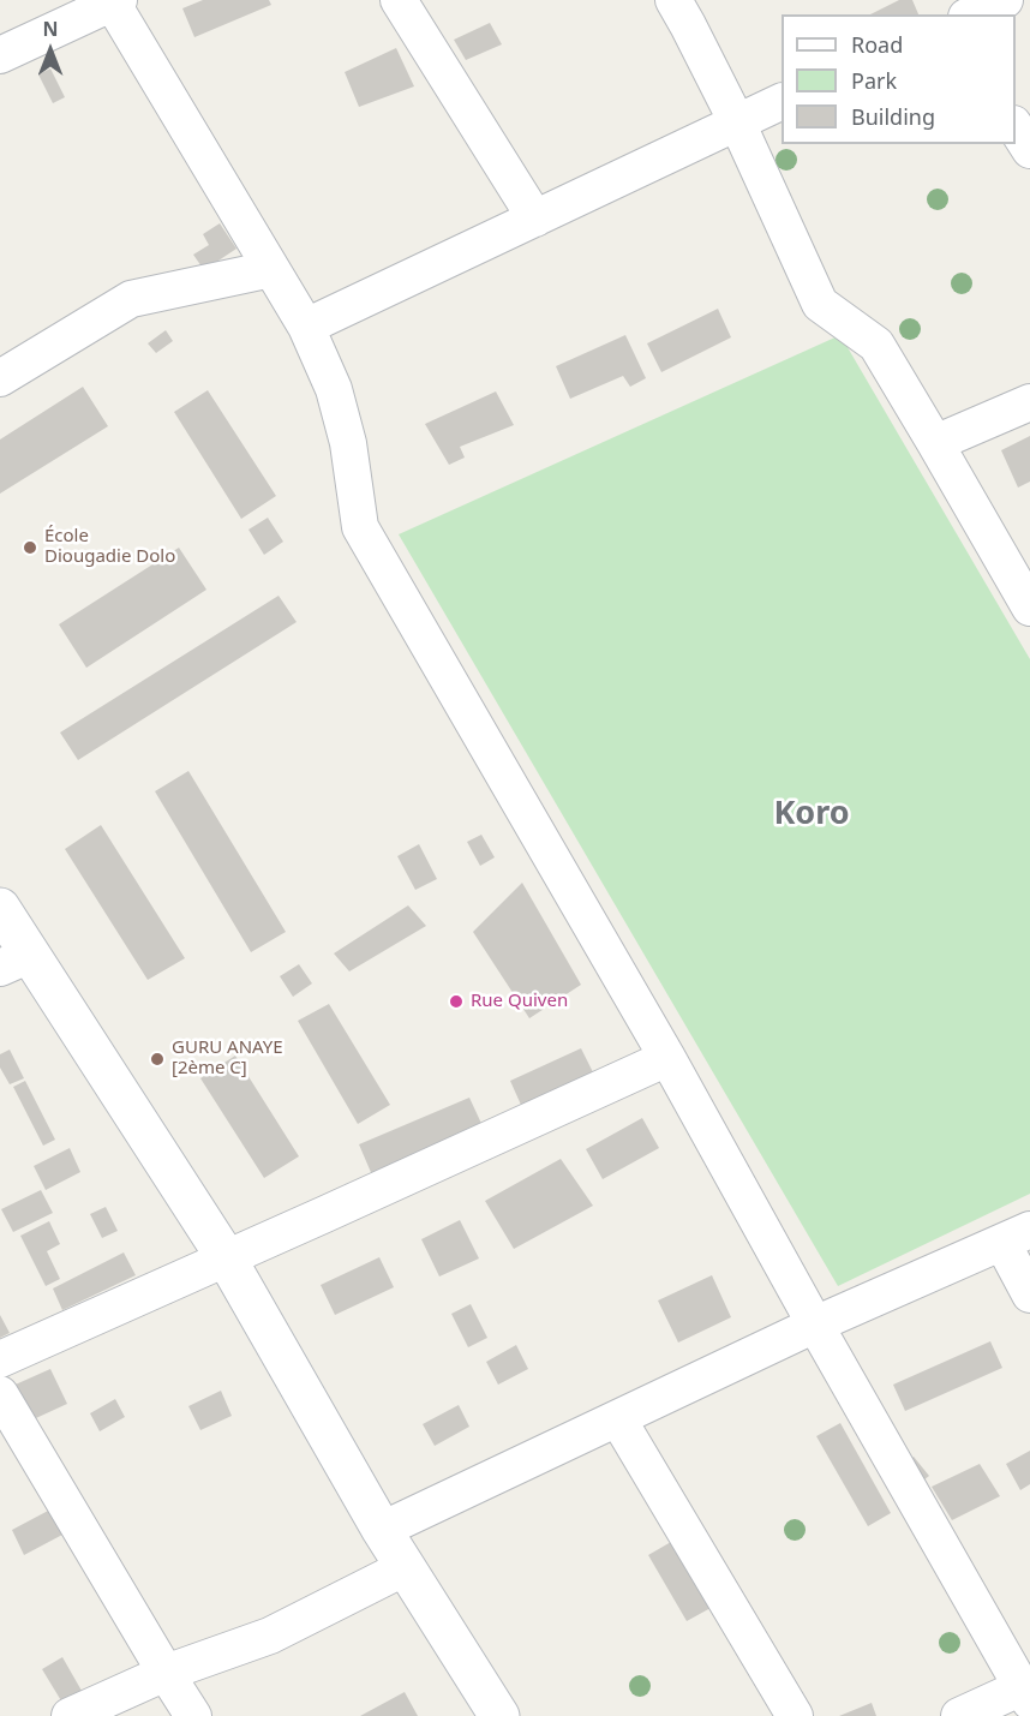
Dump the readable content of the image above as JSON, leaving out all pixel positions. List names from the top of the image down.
{
  "districts": ["Koro"],
  "places": ["École Diougadie Dolo", "Rue Quiven", "GURU ANAYE [2ème C]"],
  "legend": ["Road", "Park", "Building"],
  "north": "top"
}
